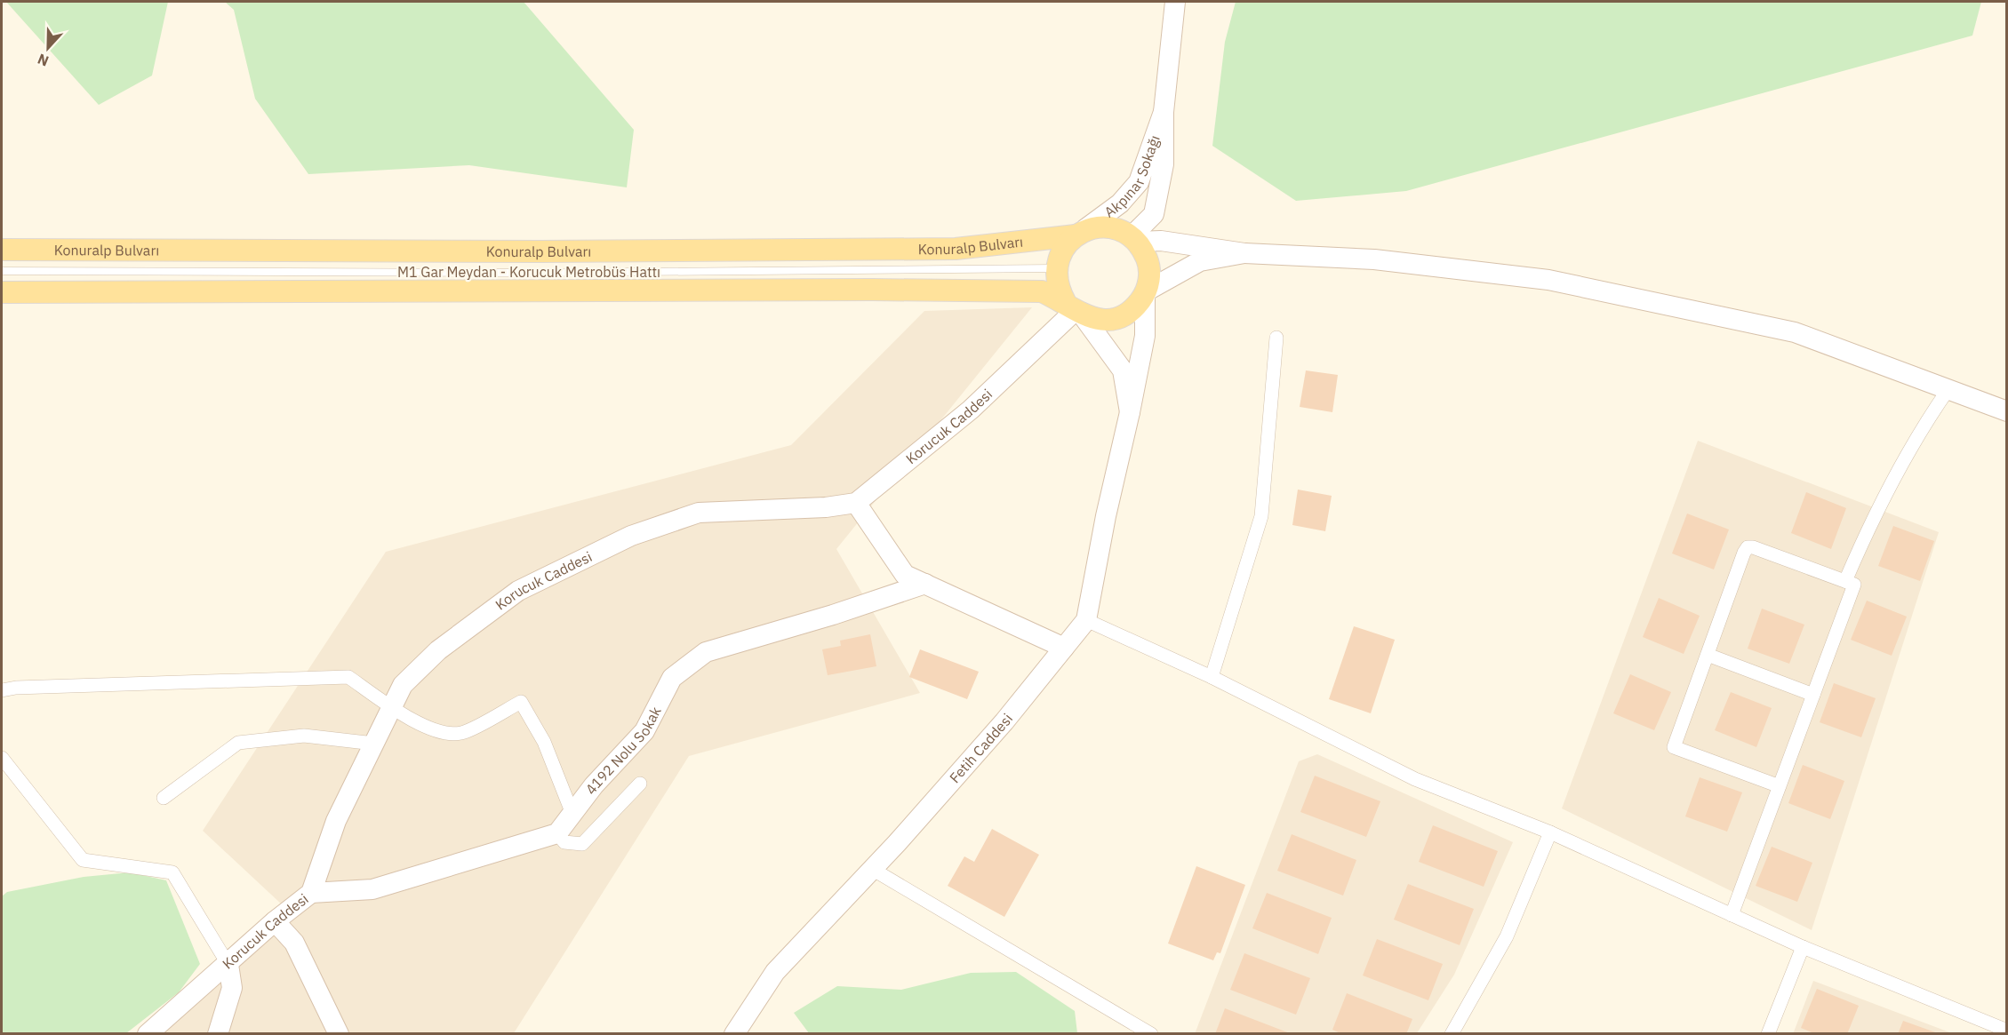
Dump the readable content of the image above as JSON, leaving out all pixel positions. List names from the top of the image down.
{
  "streets": {
    "main road": ["Konuralp Bulvarı"],
    "street": [
      "Akpınar Sokağı",
      "Korucuk Caddesi",
      "Fetih Caddesi",
      "4192 Nolu Sokak"
    ],
    "lane": ["M1 Gar Meydan - Korucuk Metrobüs Hattı"]
  },
  "crossings": [
    ["Akpınar Sokağı", "Konuralp Bulvarı"],
    ["Akpınar Sokağı", "M1 Gar Meydan - Korucuk Metrobüs Hattı"],
    ["Akpınar Sokağı", "Korucuk Caddesi"],
    ["Akpınar Sokağı", "Fetih Caddesi"],
    ["Konuralp Bulvarı", "M1 Gar Meydan - Korucuk Metrobüs Hattı"],
    ["Konuralp Bulvarı", "Korucuk Caddesi"],
    ["Konuralp Bulvarı", "Fetih Caddesi"],
    ["M1 Gar Meydan - Korucuk Metrobüs Hattı", "Korucuk Caddesi"],
    ["M1 Gar Meydan - Korucuk Metrobüs Hattı", "Fetih Caddesi"],
    ["Korucuk Caddesi", "Fetih Caddesi"]
  ],
  "north": "bottom"
}
